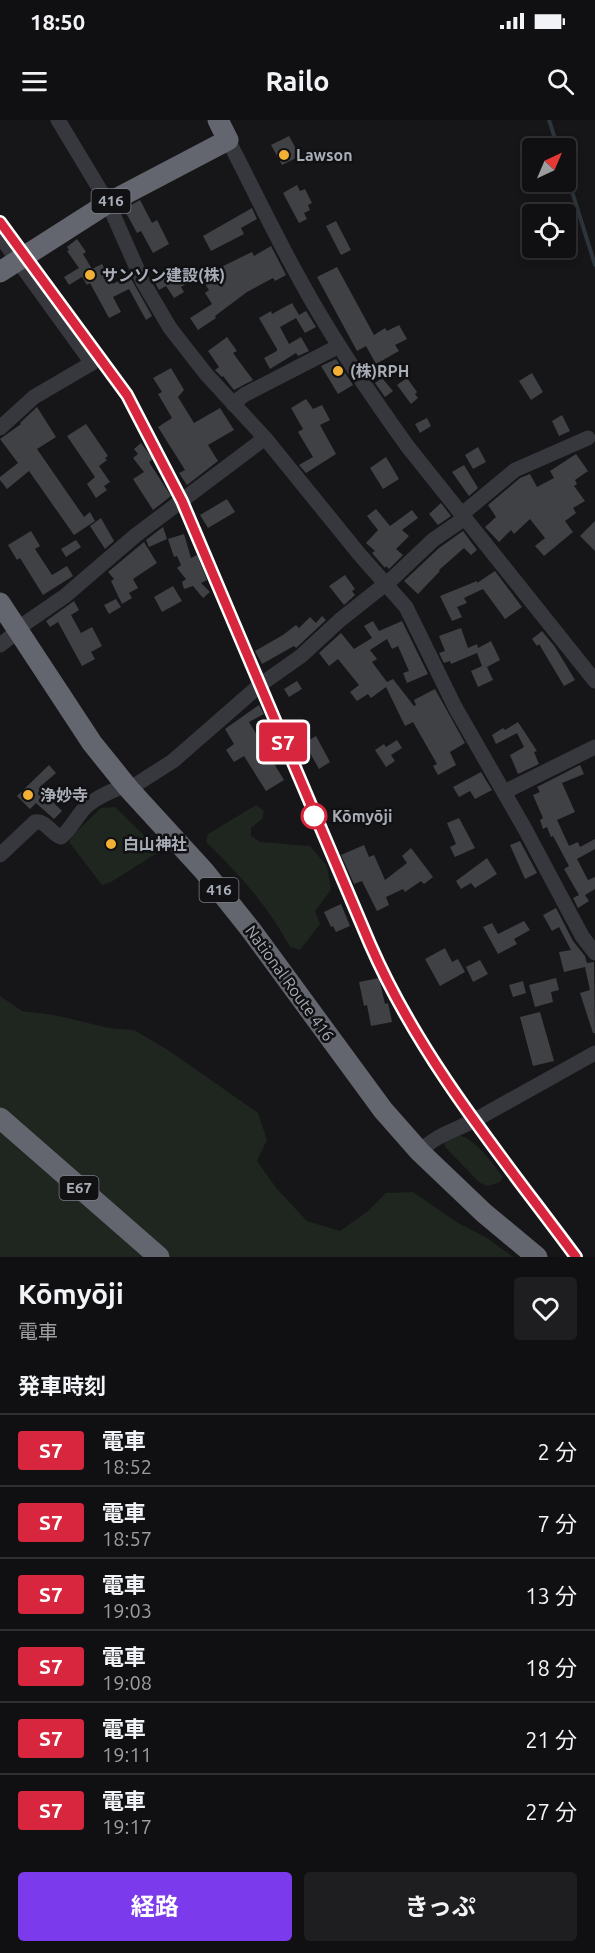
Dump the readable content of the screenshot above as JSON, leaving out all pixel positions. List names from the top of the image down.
{
  "streets": {
    "highway": ["416", "National Route 416", "E67"]
  },
  "places": [
    "Lawson",
    "サンソン建設(株)",
    "(株)RPH",
    "浄妙寺",
    "Kōmyōji",
    "白山神社"
  ],
  "north": "top right",
  "page": {
    "status": "18:50",
    "header": "Railo",
    "on_map": "S7",
    "heading": [
      ["Kōmyōji", "電車"],
      "発車時刻"
    ],
    "list": [
      {
        "mark": "S7",
        "name": "電車",
        "note": "18:52",
        "value": "2 分"
      },
      {
        "mark": "S7",
        "name": "電車",
        "note": "18:57",
        "value": "7 分"
      },
      {
        "mark": "S7",
        "name": "電車",
        "note": "19:03",
        "value": "13 分"
      },
      {
        "mark": "S7",
        "name": "電車",
        "note": "19:08",
        "value": "18 分"
      },
      {
        "mark": "S7",
        "name": "電車",
        "note": "19:11",
        "value": "21 分"
      },
      {
        "mark": "S7",
        "name": "電車",
        "note": "19:17",
        "value": "27 分"
      }
    ],
    "buttons": ["経路", "きっぷ"]
  }
}
